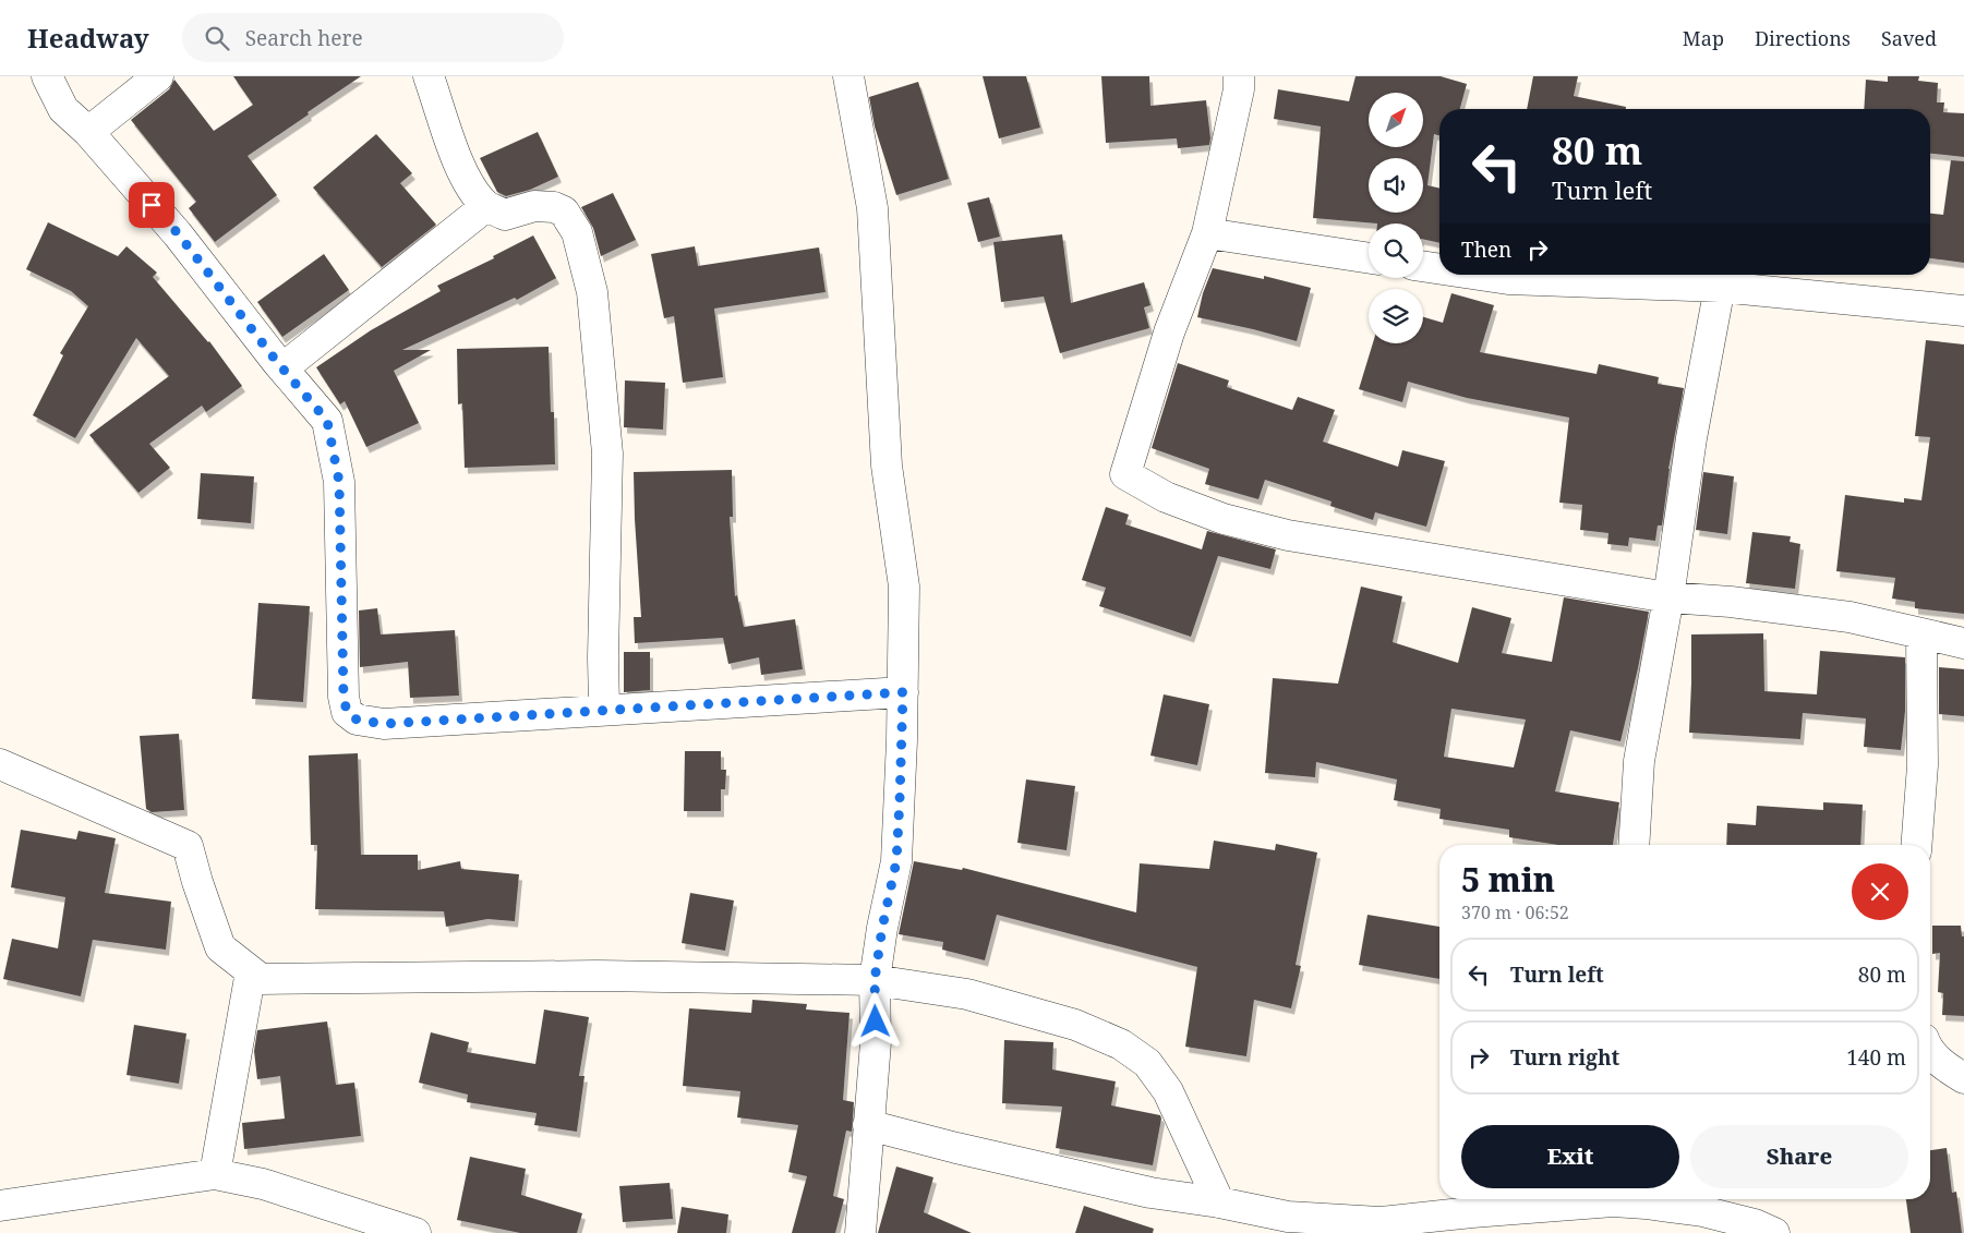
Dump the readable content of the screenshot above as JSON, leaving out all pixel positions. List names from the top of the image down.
{
  "north": "top right",
  "page": {
    "header": "Headway",
    "search": "Search here",
    "nav": ["Map", "Directions", "Saved"],
    "turn": ["80 m", "Turn left"],
    "then": "Then",
    "heading": ["5 min", "370 m · 06:52"],
    "list": [
      {
        "name": "Turn left",
        "value": "80 m"
      },
      {
        "name": "Turn right",
        "value": "140 m"
      }
    ],
    "buttons": ["Exit", "Share"]
  }
}
